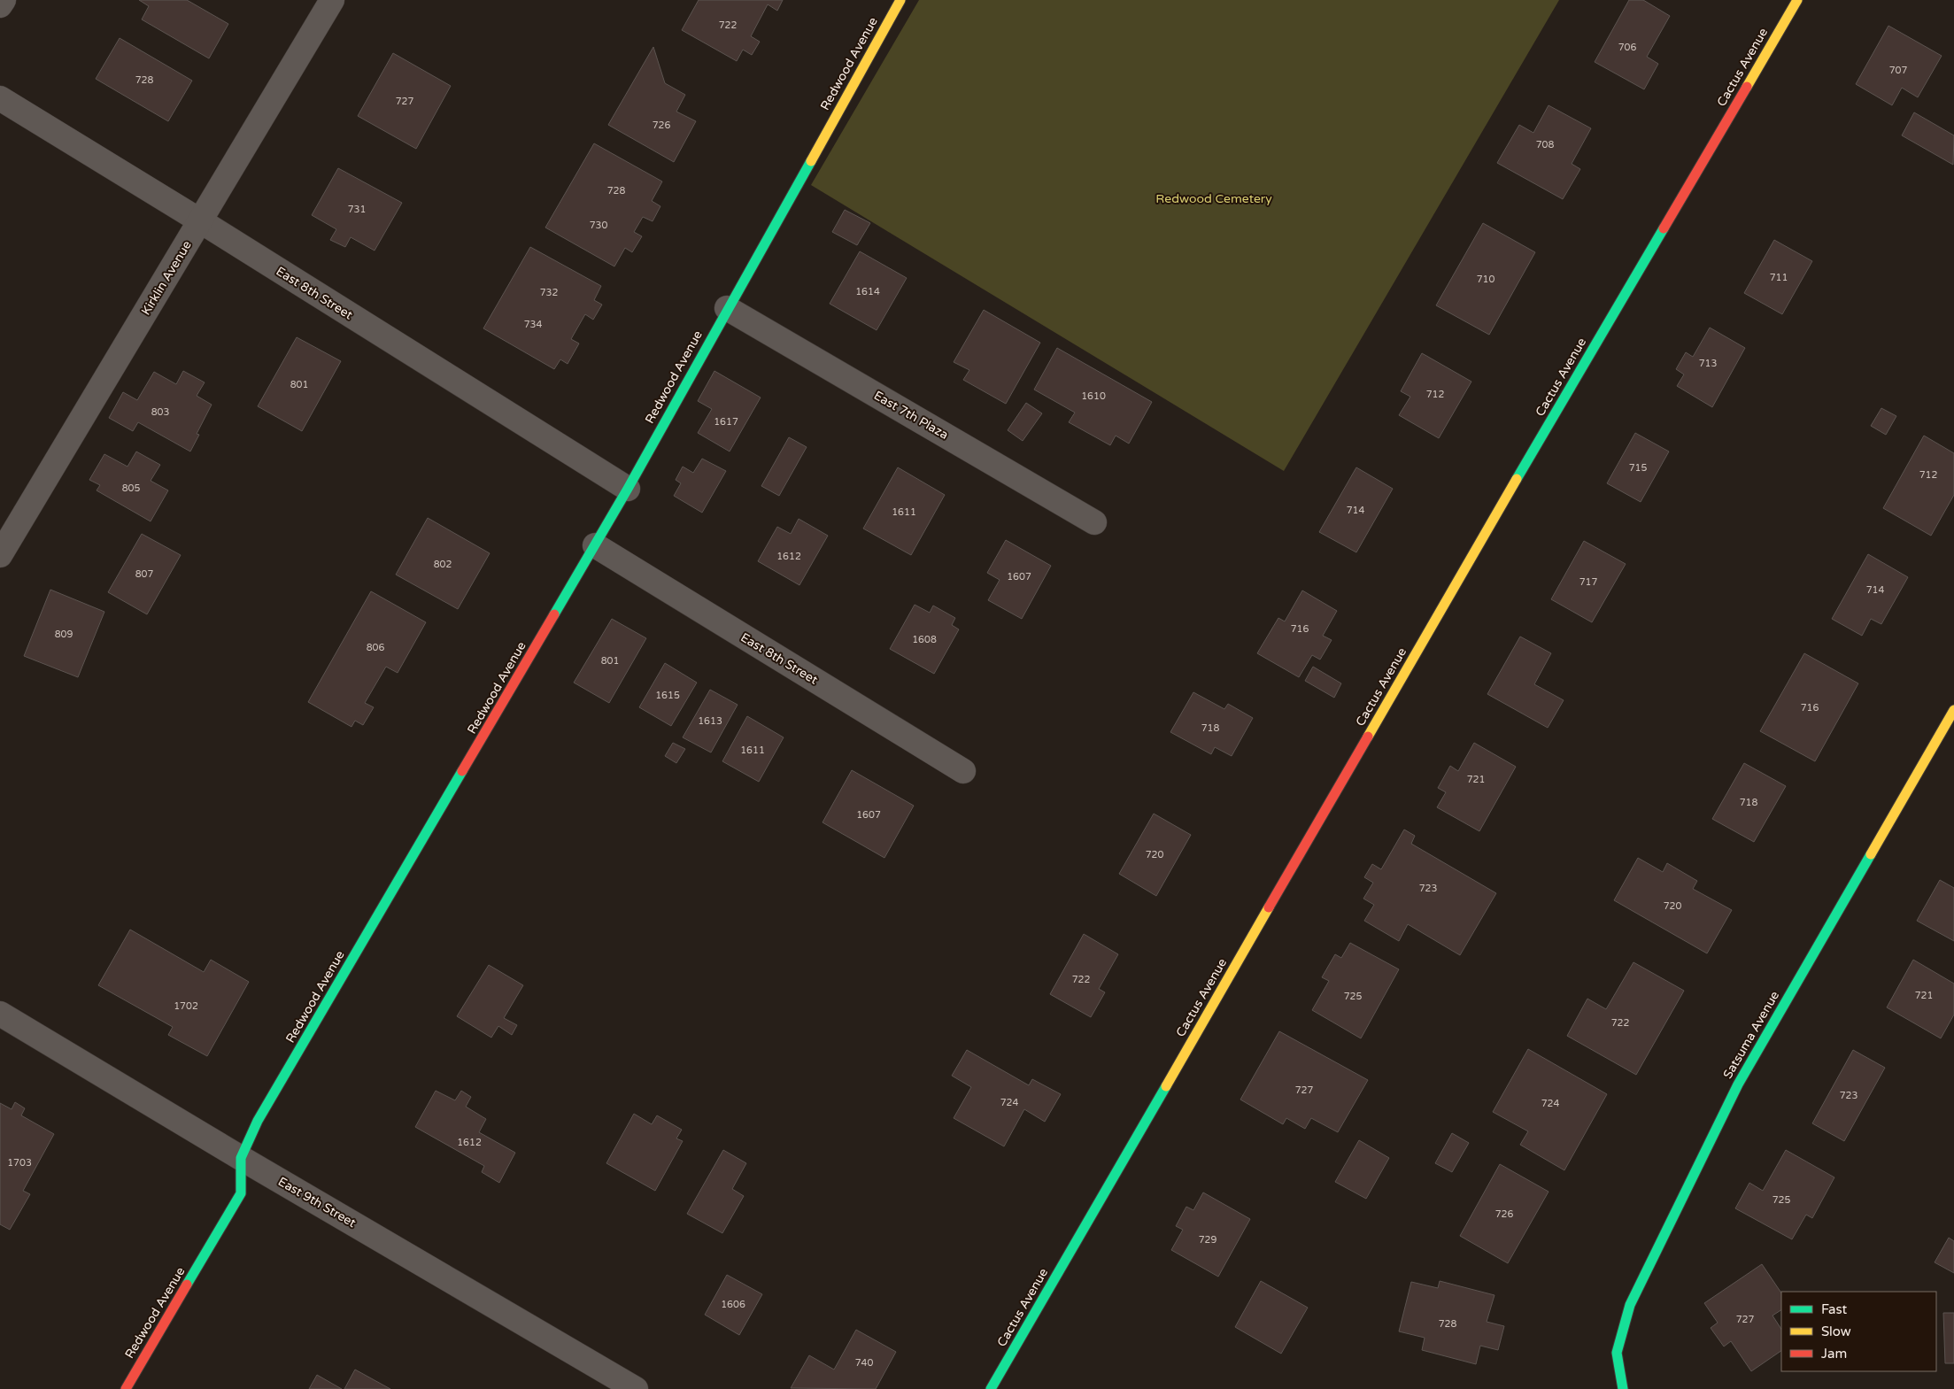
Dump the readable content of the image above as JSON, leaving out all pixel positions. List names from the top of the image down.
{
  "streets": {
    "street": [
      "Redwood Avenue",
      "Cactus Avenue",
      "Kirklin Avenue",
      "East 8th Street",
      "East 7th Plaza",
      "Satsuma Avenue",
      "East 9th Street"
    ]
  },
  "crossings": [
    ["Redwood Avenue", "East 8th Street"],
    ["Redwood Avenue", "East 7th Plaza"],
    ["Redwood Avenue", "East 9th Street"],
    ["Kirklin Avenue", "East 8th Street"]
  ],
  "parks": ["Redwood Cemetery"],
  "house_numbers": [
    "722",
    "706",
    "707",
    "728",
    "727",
    "726",
    "708",
    "728",
    "731",
    "730",
    "711",
    "710",
    "1614",
    "732",
    "734",
    "713",
    "801",
    "712",
    "1610",
    "803",
    "1617",
    "715",
    "712",
    "805",
    "714",
    "1611",
    "1612",
    "802",
    "807",
    "1607",
    "717",
    "714",
    "716",
    "809",
    "1608",
    "806",
    "801",
    "1615",
    "716",
    "1613",
    "718",
    "1611",
    "721",
    "718",
    "1607",
    "720",
    "723",
    "720",
    "722",
    "721",
    "725",
    "1702",
    "722",
    "727",
    "723",
    "724",
    "724",
    "1612",
    "1703",
    "725",
    "726",
    "729",
    "1606",
    "727",
    "728",
    "740"
  ],
  "legend": ["Fast", "Slow", "Jam"]
}
